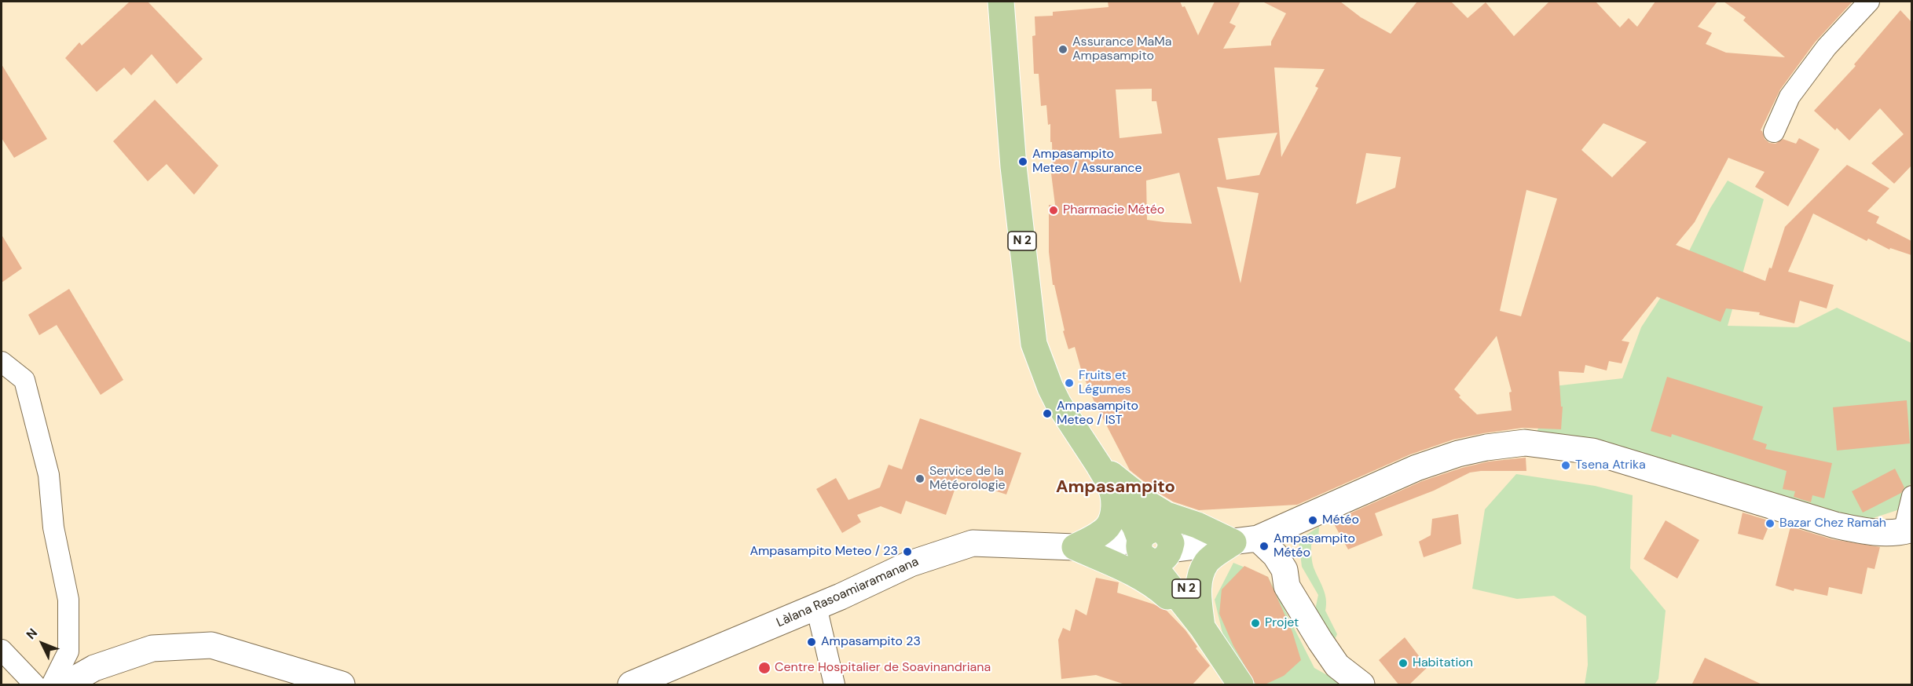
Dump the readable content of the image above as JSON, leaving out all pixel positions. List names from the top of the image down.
{
  "streets": {
    "main road": ["N 2", "Làlana Rasoamiaramanana"]
  },
  "crossings": [
    ["N 2", "Làlana Rasoamiaramanana"]
  ],
  "districts": ["Ampasampito"],
  "places": [
    "Assurance MaMa Ampasampito",
    "Ampasampito Meteo / Assurance",
    "Pharmacie Météo",
    "Fruits et Légumes",
    "Ampasampito Meteo / IST",
    "Tsena Atrika",
    "Service de la Météorologie",
    "Météo",
    "Bazar Chez Ramah",
    "Ampasampito Météo",
    "Ampasampito Meteo / 23",
    "Projet",
    "Ampasampito 23",
    "Habitation",
    "Centre Hospitalier de Soavinandriana"
  ],
  "north": "top left"
}
